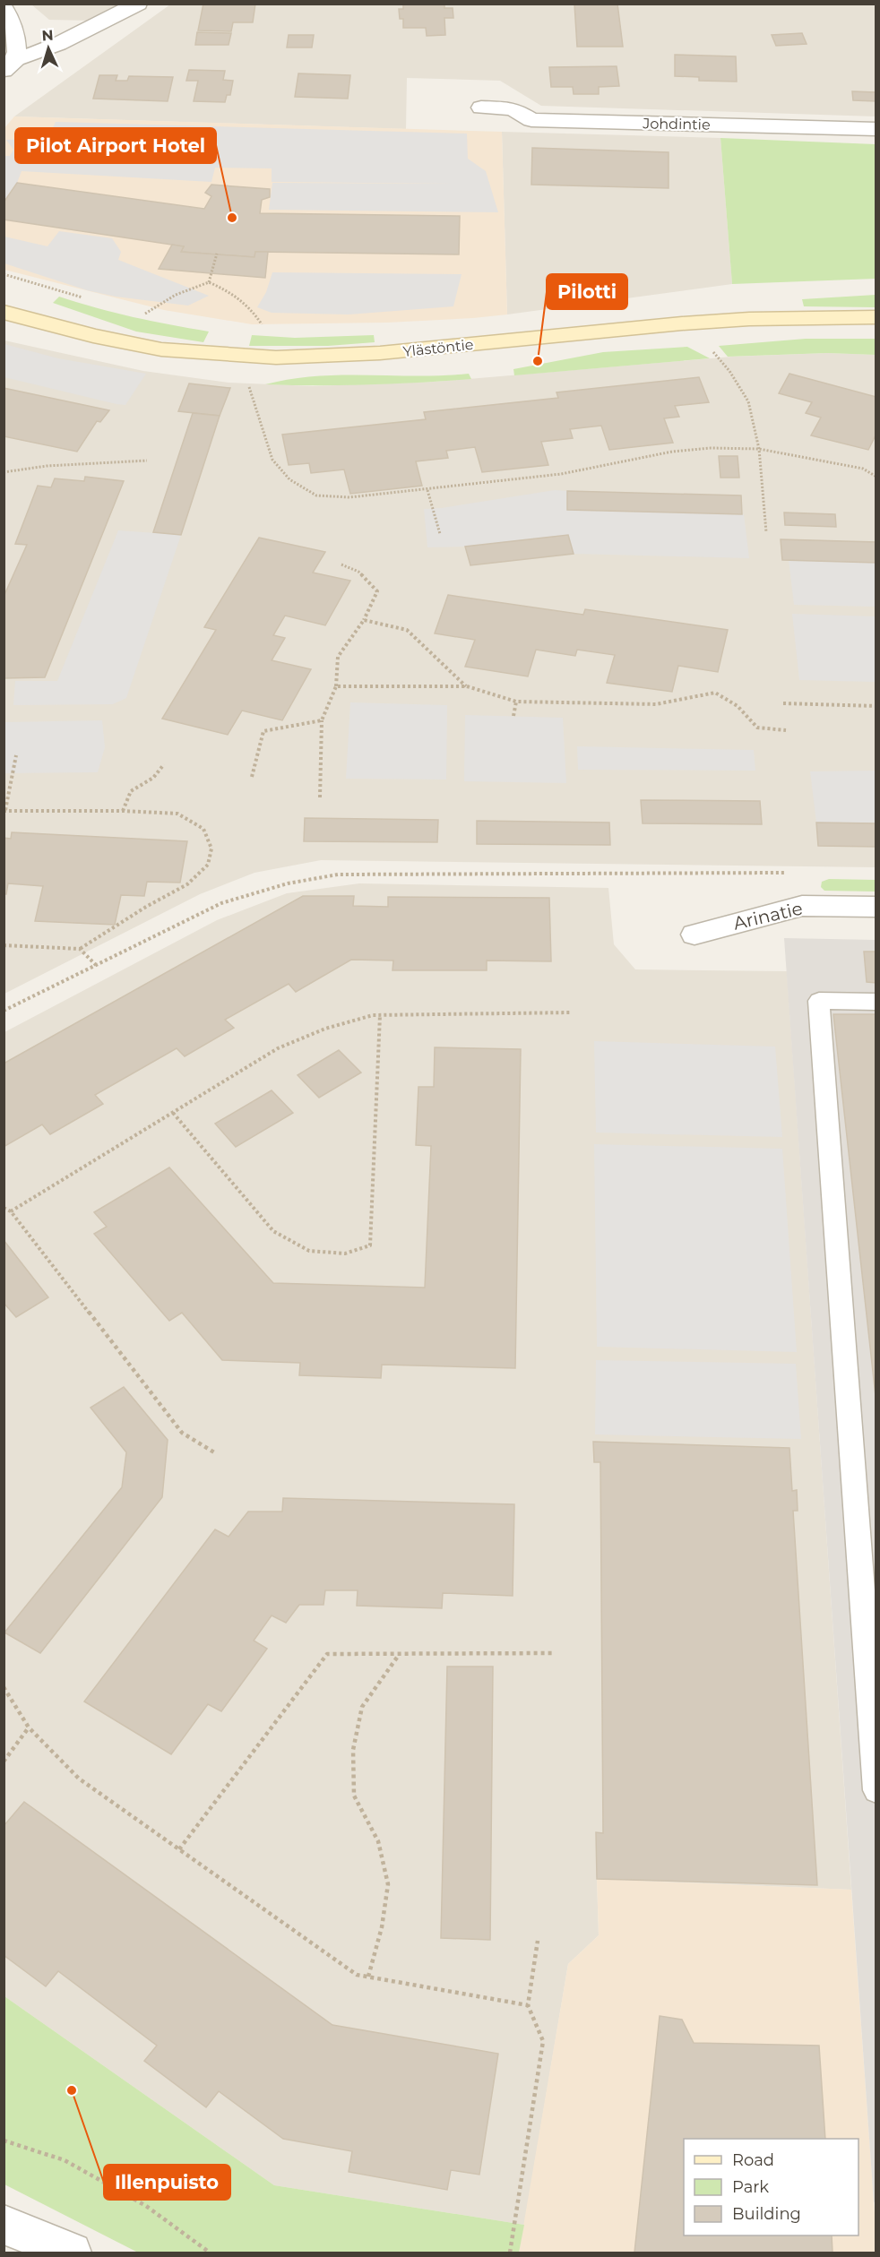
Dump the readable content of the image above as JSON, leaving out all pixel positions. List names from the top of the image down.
{
  "streets": {
    "street": ["Johdintie", "Ylästöntie", "Arinatie"]
  },
  "places": ["Pilot Airport Hotel", "Pilotti", "Illenpuisto"],
  "legend": ["Road", "Park", "Building"],
  "north": "top"
}
